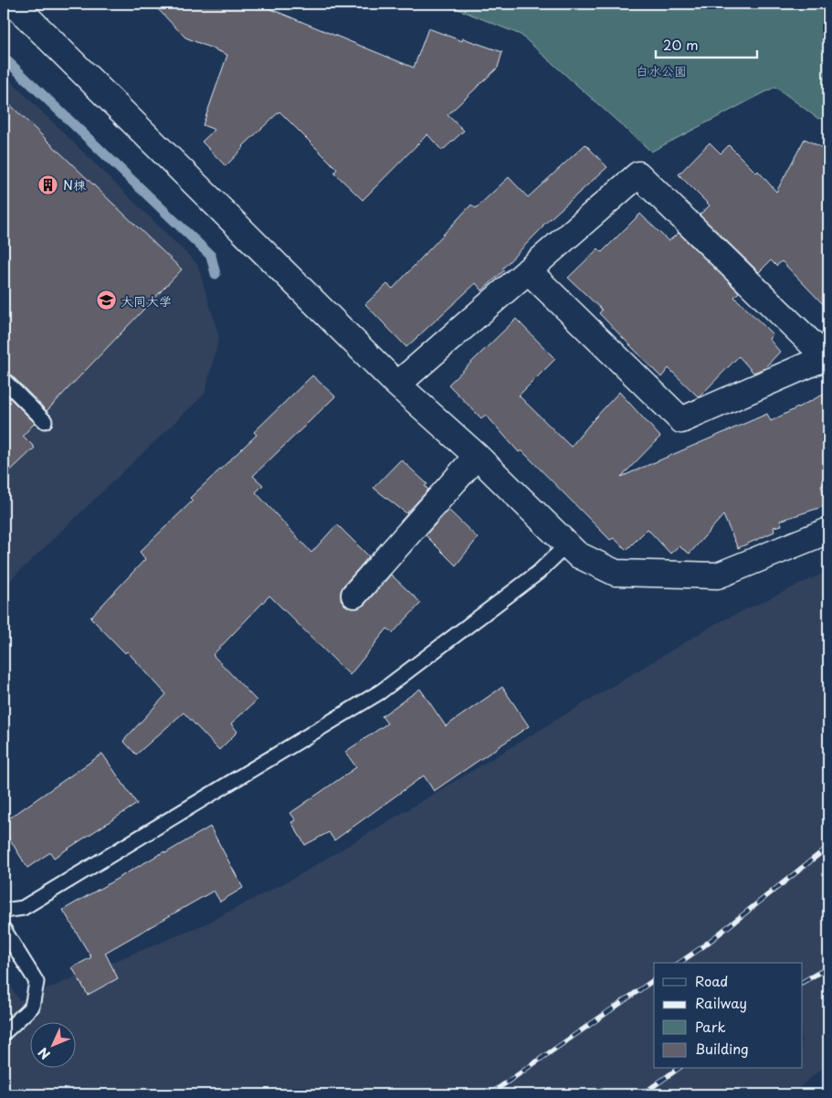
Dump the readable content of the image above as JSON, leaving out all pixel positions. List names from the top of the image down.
{
  "parks": ["白水公園"],
  "places": {
    "building": ["N棟"],
    "school or university": ["大同大学"]
  },
  "legend": [
    "Road",
    "Railway",
    "Park",
    "Building"
  ],
  "scale_bar": "20 m",
  "north": "bottom left"
}
